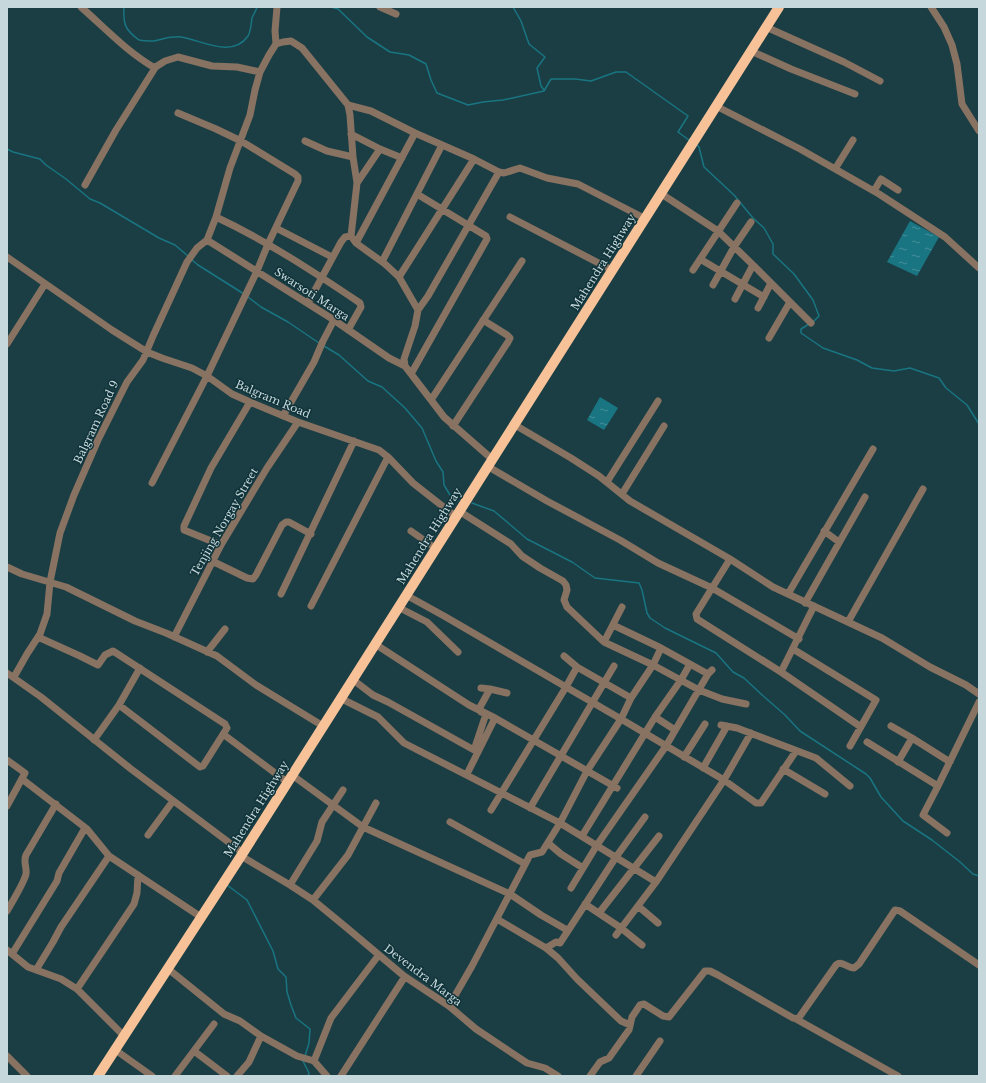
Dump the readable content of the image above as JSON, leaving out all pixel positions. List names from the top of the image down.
{
  "streets": {
    "highway": ["Mahendra Highway"],
    "street": [
      "Swarsoti Marga",
      "Balgram Road",
      "Balgram Road 9",
      "Tenjing Norgay Street",
      "Devendra Marga"
    ]
  },
  "crossings": [
    ["Mahendra Highway", "Balgram Road"],
    ["Mahendra Highway", "Devendra Marga"],
    ["Swarsoti Marga", "Balgram Road 9"],
    ["Balgram Road", "Balgram Road 9"],
    ["Balgram Road", "Tenjing Norgay Street"],
    ["Balgram Road 9", "Devendra Marga"]
  ]
}
